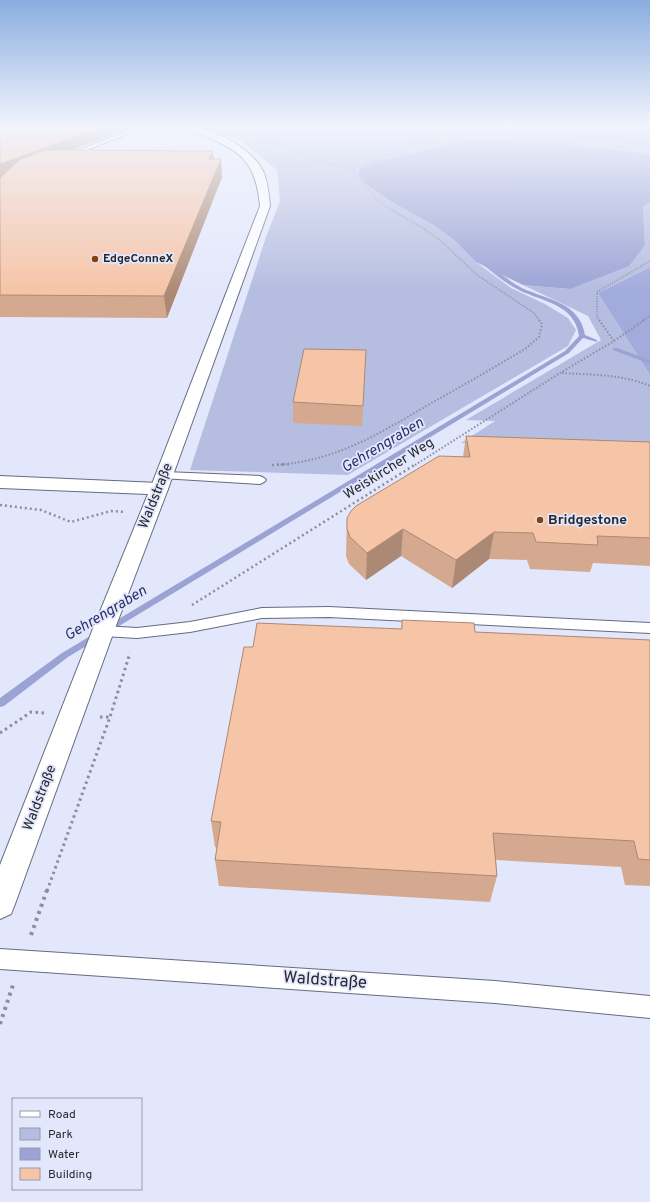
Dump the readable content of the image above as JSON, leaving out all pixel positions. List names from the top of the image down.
{
  "streets": {
    "street": ["Waldstraße"],
    "path": ["Weiskircher Weg"]
  },
  "water": ["Gehrengraben"],
  "places": ["EdgeConneX", "Bridgestone"],
  "legend": [
    "Road",
    "Park",
    "Water",
    "Building"
  ]
}
